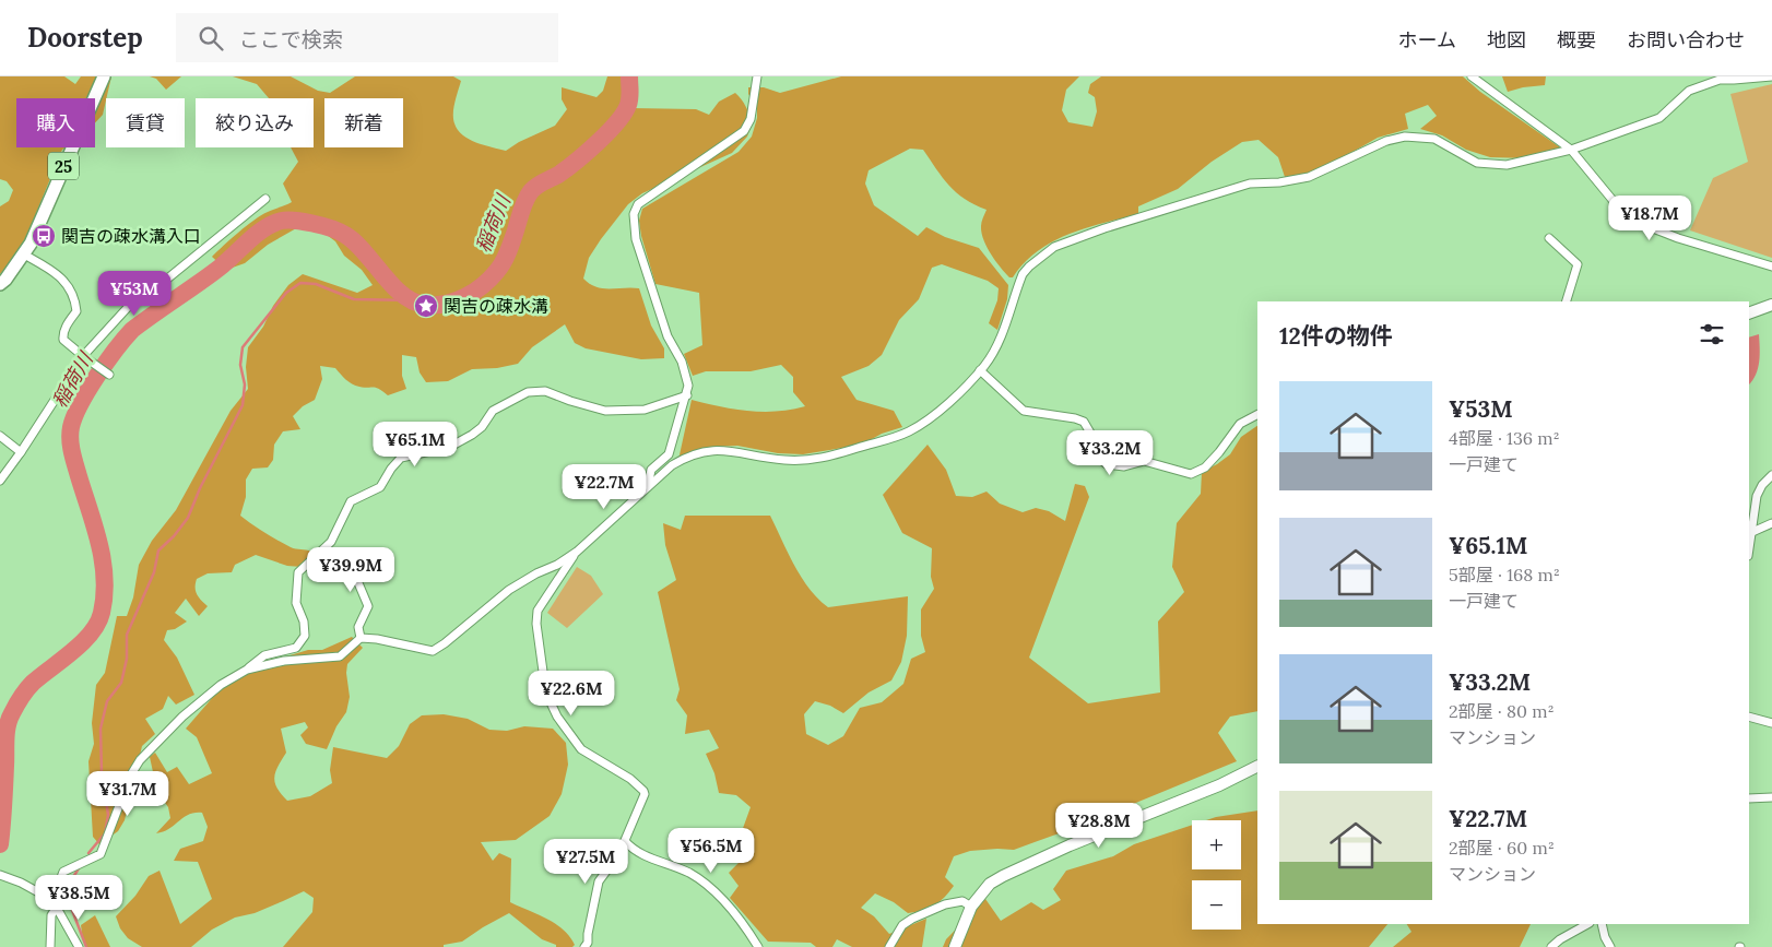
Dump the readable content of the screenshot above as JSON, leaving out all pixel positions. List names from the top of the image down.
{
  "streets": {
    "main road": ["25"]
  },
  "water": ["稲荷川"],
  "places": {
    "bus stop": ["関吉の疎水溝入口"],
    "place": ["関吉の疎水溝"]
  },
  "page": {
    "header": "Doorstep",
    "search": "ここで検索",
    "nav": [
      "ホーム",
      "地図",
      "概要",
      "お問い合わせ"
    ],
    "chip": [
      "購入",
      "賃貸",
      "絞り込み",
      "新着"
    ],
    "price": [
      "¥18.7M",
      "¥53M",
      "¥65.1M",
      "¥33.2M",
      "¥22.7M",
      "¥39.9M",
      "¥22.6M",
      "¥31.7M",
      "¥28.8M",
      "¥56.5M",
      "¥27.5M",
      "¥38.5M"
    ],
    "heading": "12件の物件",
    "list": [
      {
        "name": "¥53M",
        "note": "4部屋 · 136 m² · 一戸建て"
      },
      {
        "name": "¥65.1M",
        "note": "5部屋 · 168 m² · 一戸建て"
      },
      {
        "name": "¥33.2M",
        "note": "2部屋 · 80 m² · マンション"
      },
      {
        "name": "¥22.7M",
        "note": "2部屋 · 60 m² · マンション"
      }
    ],
    "map_buttons": ["+", "−"]
  }
}
